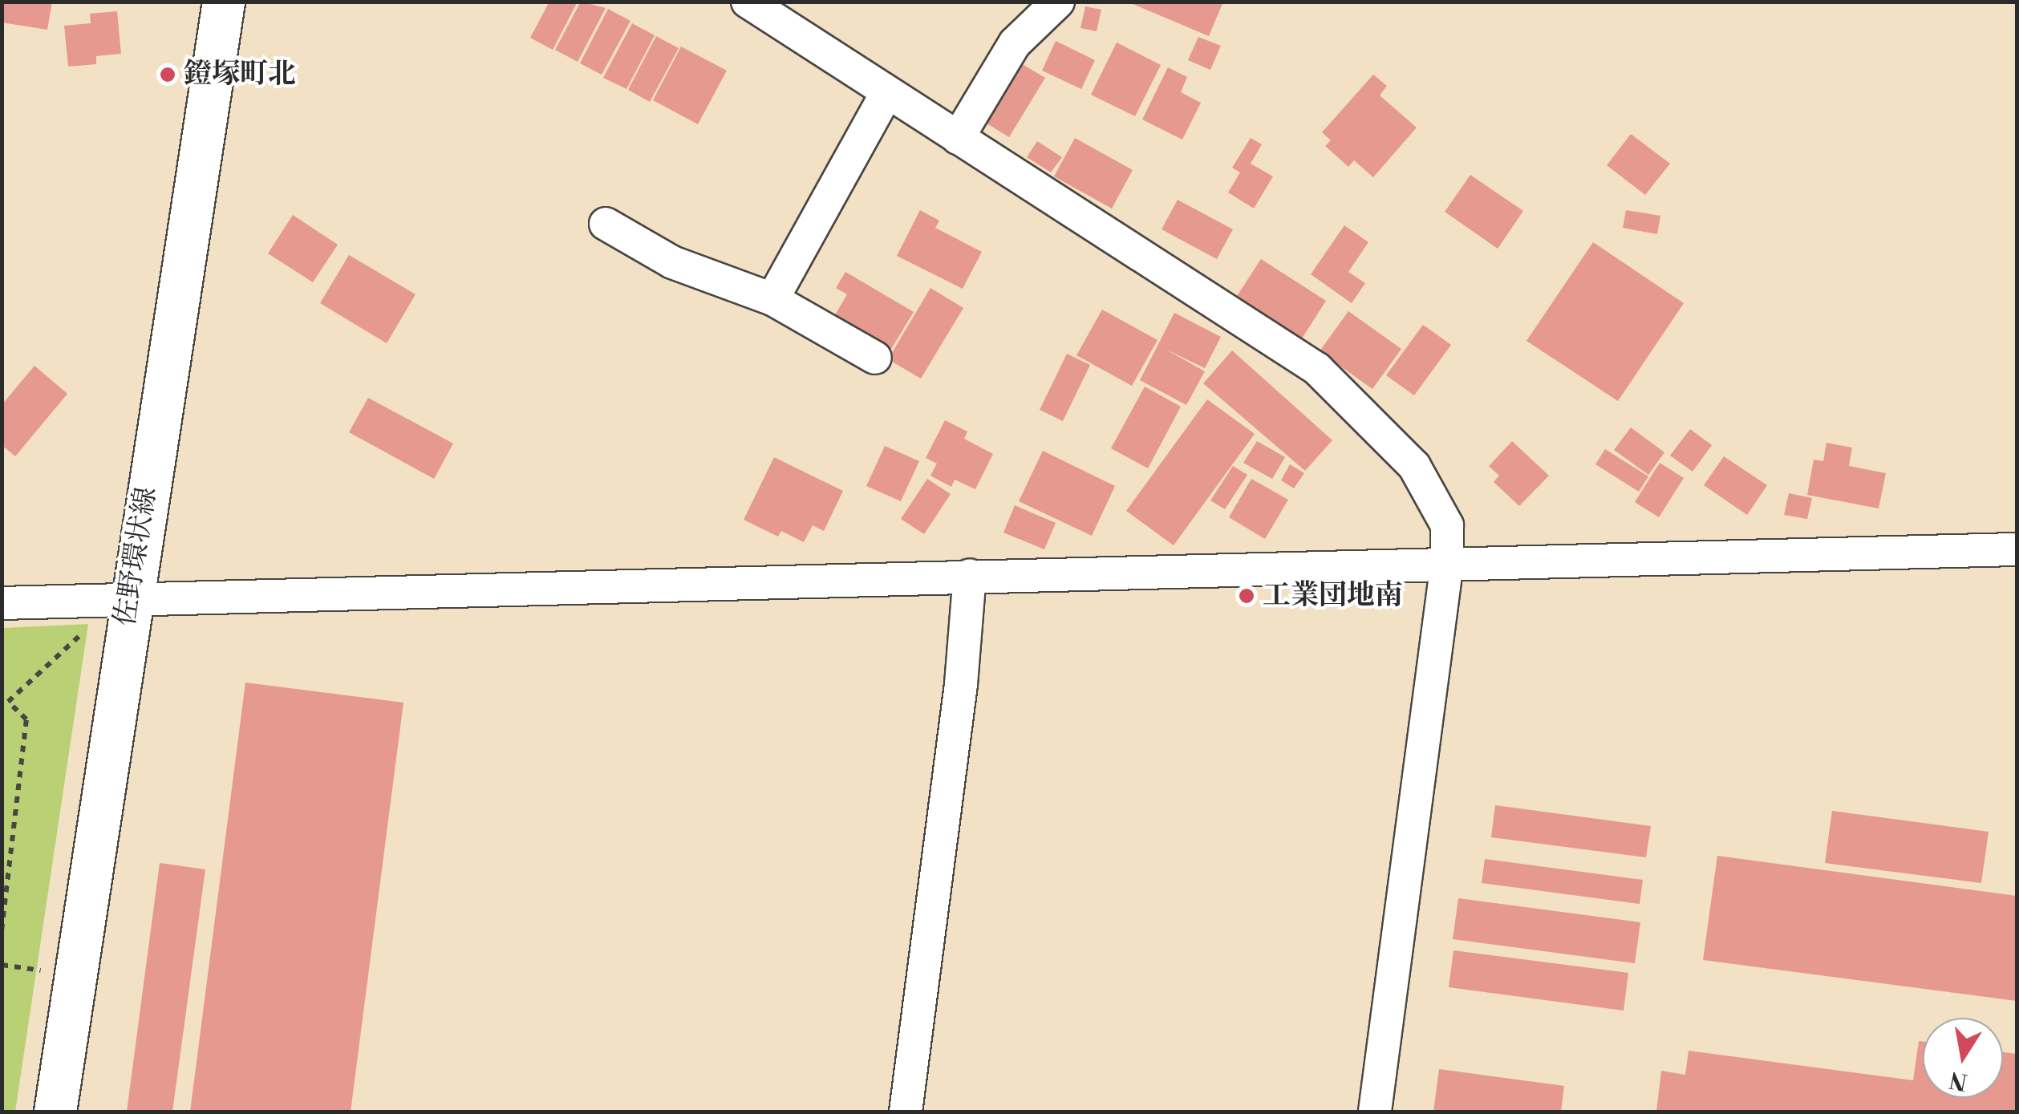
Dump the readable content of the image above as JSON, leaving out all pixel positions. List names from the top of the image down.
{
  "streets": {
    "main road": ["佐野環状線"]
  },
  "places": ["鐙塚町北", "工業団地南"],
  "north": "bottom"
}
